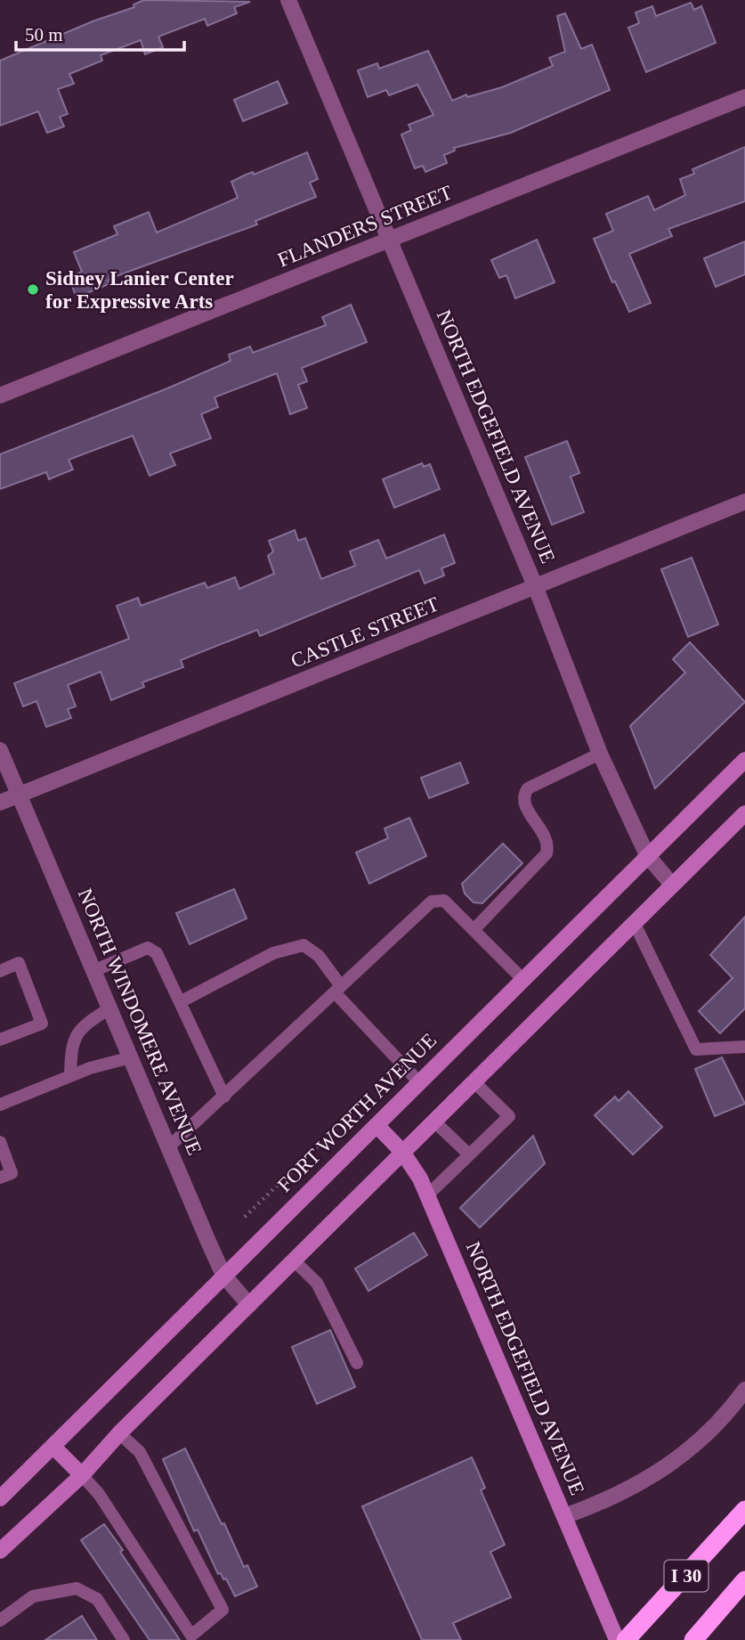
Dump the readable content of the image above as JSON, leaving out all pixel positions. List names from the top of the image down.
{
  "streets": {
    "highway": ["I 30"],
    "main road": ["NORTH EDGEFIELD AVENUE", "FORT WORTH AVENUE"],
    "street": ["FLANDERS STREET", "CASTLE STREET", "NORTH WINDOMERE AVENUE"]
  },
  "crossings": [
    ["FLANDERS STREET", "NORTH EDGEFIELD AVENUE"],
    ["NORTH EDGEFIELD AVENUE", "CASTLE STREET"],
    ["NORTH EDGEFIELD AVENUE", "FORT WORTH AVENUE"],
    ["CASTLE STREET", "NORTH WINDOMERE AVENUE"],
    ["NORTH WINDOMERE AVENUE", "FORT WORTH AVENUE"]
  ],
  "places": ["Sidney Lanier Center for Expressive Arts"],
  "scale_bar": "50 m"
}
